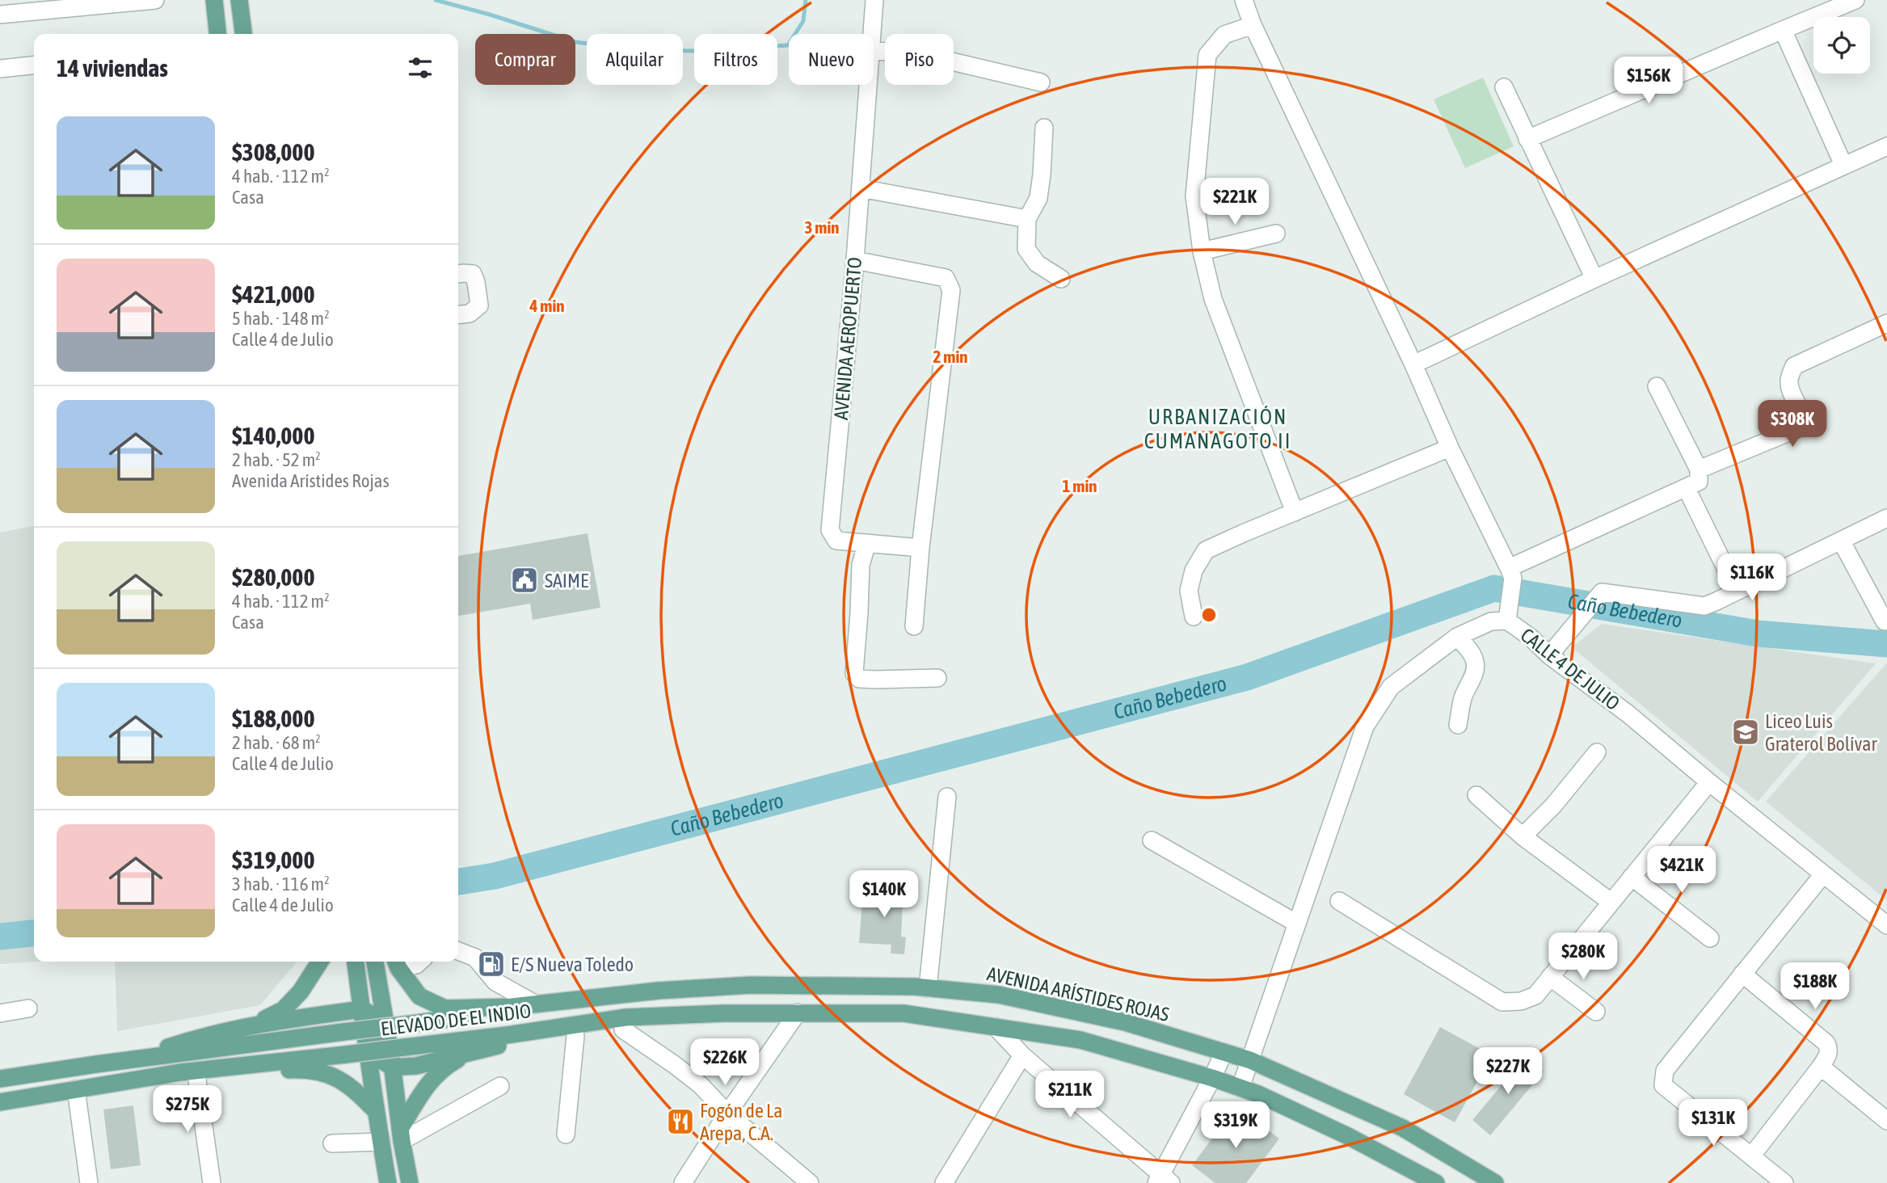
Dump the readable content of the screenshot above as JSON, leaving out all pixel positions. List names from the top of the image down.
{
  "streets": {
    "main road": ["AVENIDA ARÍSTIDES ROJAS", "ELEVADO DE EL INDIO"],
    "street": ["AVENIDA AEROPUERTO", "CALLE 4 DE JULIO"]
  },
  "crossings": [
    ["CALLE 4 DE JULIO", "AVENIDA ARÍSTIDES ROJAS"],
    ["AVENIDA ARÍSTIDES ROJAS", "ELEVADO DE EL INDIO"]
  ],
  "districts": ["URBANIZACIÓN CUMANAGOTO II"],
  "water": ["Caño Bebedero"],
  "places": {
    "public building": ["SAIME"],
    "school or university": ["Liceo Luis Graterol Bolívar"],
    "fuel station": ["E/S Nueva Toledo"],
    "restaurant": ["Fogón de La Arepa, C.A."]
  },
  "page": {
    "chip": [
      "Comprar",
      "Alquilar",
      "Filtros",
      "Nuevo",
      "Piso"
    ],
    "heading": "14 viviendas",
    "price": [
      "$156K",
      "$221K",
      "$308K",
      "$116K",
      "$421K",
      "$140K",
      "$280K",
      "$188K",
      "$226K",
      "$227K",
      "$211K",
      "$275K",
      "$131K",
      "$319K"
    ],
    "list": [
      {
        "name": "$308,000",
        "note": "4 hab. · 112 m² · Casa"
      },
      {
        "name": "$421,000",
        "note": "5 hab. · 148 m² · Calle 4 de Julio"
      },
      {
        "name": "$140,000",
        "note": "2 hab. · 52 m² · Avenida Arístides Rojas"
      },
      {
        "name": "$280,000",
        "note": "4 hab. · 112 m² · Casa"
      },
      {
        "name": "$188,000",
        "note": "2 hab. · 68 m² · Calle 4 de Julio"
      },
      {
        "name": "$319,000",
        "note": "3 hab. · 116 m² · Calle 4 de Julio"
      }
    ]
  },
  "rings": [
    "3 min",
    "4 min",
    "2 min",
    "1 min"
  ]
}
